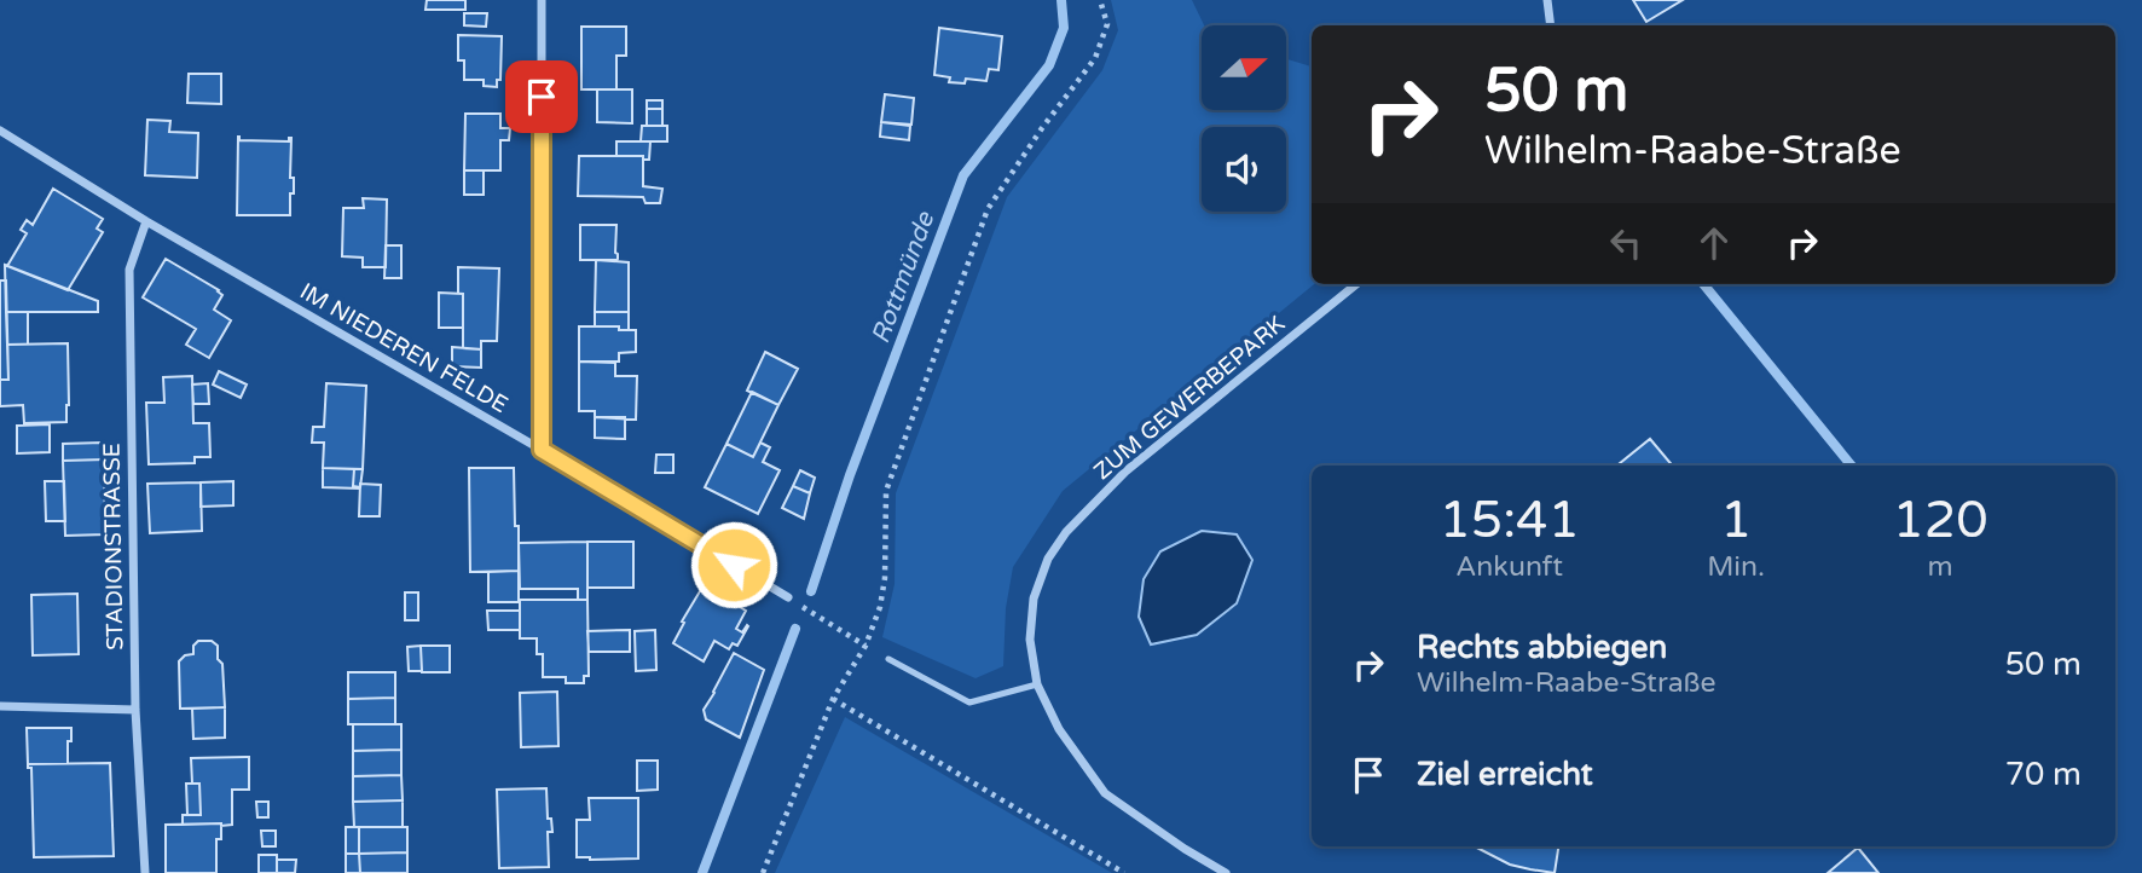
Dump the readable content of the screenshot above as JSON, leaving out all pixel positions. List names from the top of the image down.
{
  "streets": {
    "street": ["IM NIEDEREN FELDE", "ZUM GEWERBEPARK", "STADIONSTRASSE"]
  },
  "crossings": [
    ["IM NIEDEREN FELDE", "STADIONSTRASSE"]
  ],
  "water": ["Rottmünde"],
  "north": "right",
  "page": {
    "turn": ["50 m", "Wilhelm-Raabe-Straße"],
    "eta": [
      "15:41",
      "Ankunft",
      "1",
      "Min.",
      "120",
      "m"
    ],
    "list": [
      {
        "name": "Rechts abbiegen",
        "note": "Wilhelm-Raabe-Straße",
        "value": "50 m"
      },
      {
        "name": "Ziel erreicht",
        "value": "70 m"
      }
    ]
  }
}
